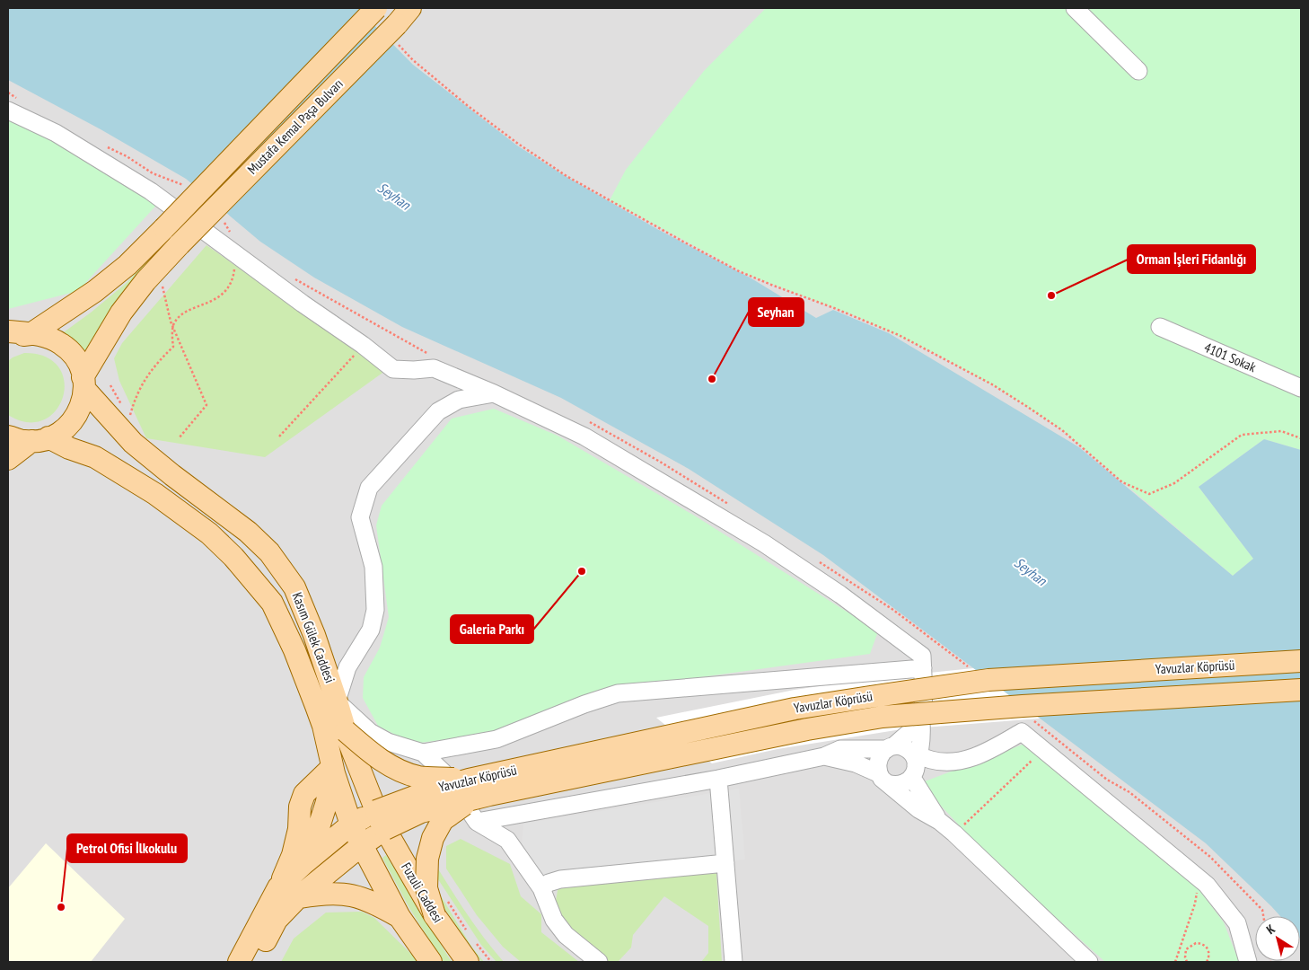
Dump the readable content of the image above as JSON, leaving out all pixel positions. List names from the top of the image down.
{
  "streets": {
    "main road": [
      "Mustafa Kemal Paşa Bulvarı",
      "Kasım Gülek Caddesi",
      "Yavuzlar Köprüsü",
      "Fuzuli Caddesi"
    ],
    "street": ["4101 Sokak"]
  },
  "crossings": [
    ["Mustafa Kemal Paşa Bulvarı", "Kasım Gülek Caddesi"],
    ["Kasım Gülek Caddesi", "Yavuzlar Köprüsü"],
    ["Kasım Gülek Caddesi", "Fuzuli Caddesi"],
    ["Yavuzlar Köprüsü", "Fuzuli Caddesi"]
  ],
  "water": ["Seyhan"],
  "places": [
    "Orman İşleri Fidanlığı",
    "Seyhan",
    "Galeria Parkı",
    "Petrol Ofisi İlkokulu"
  ],
  "north": "top left"
}
